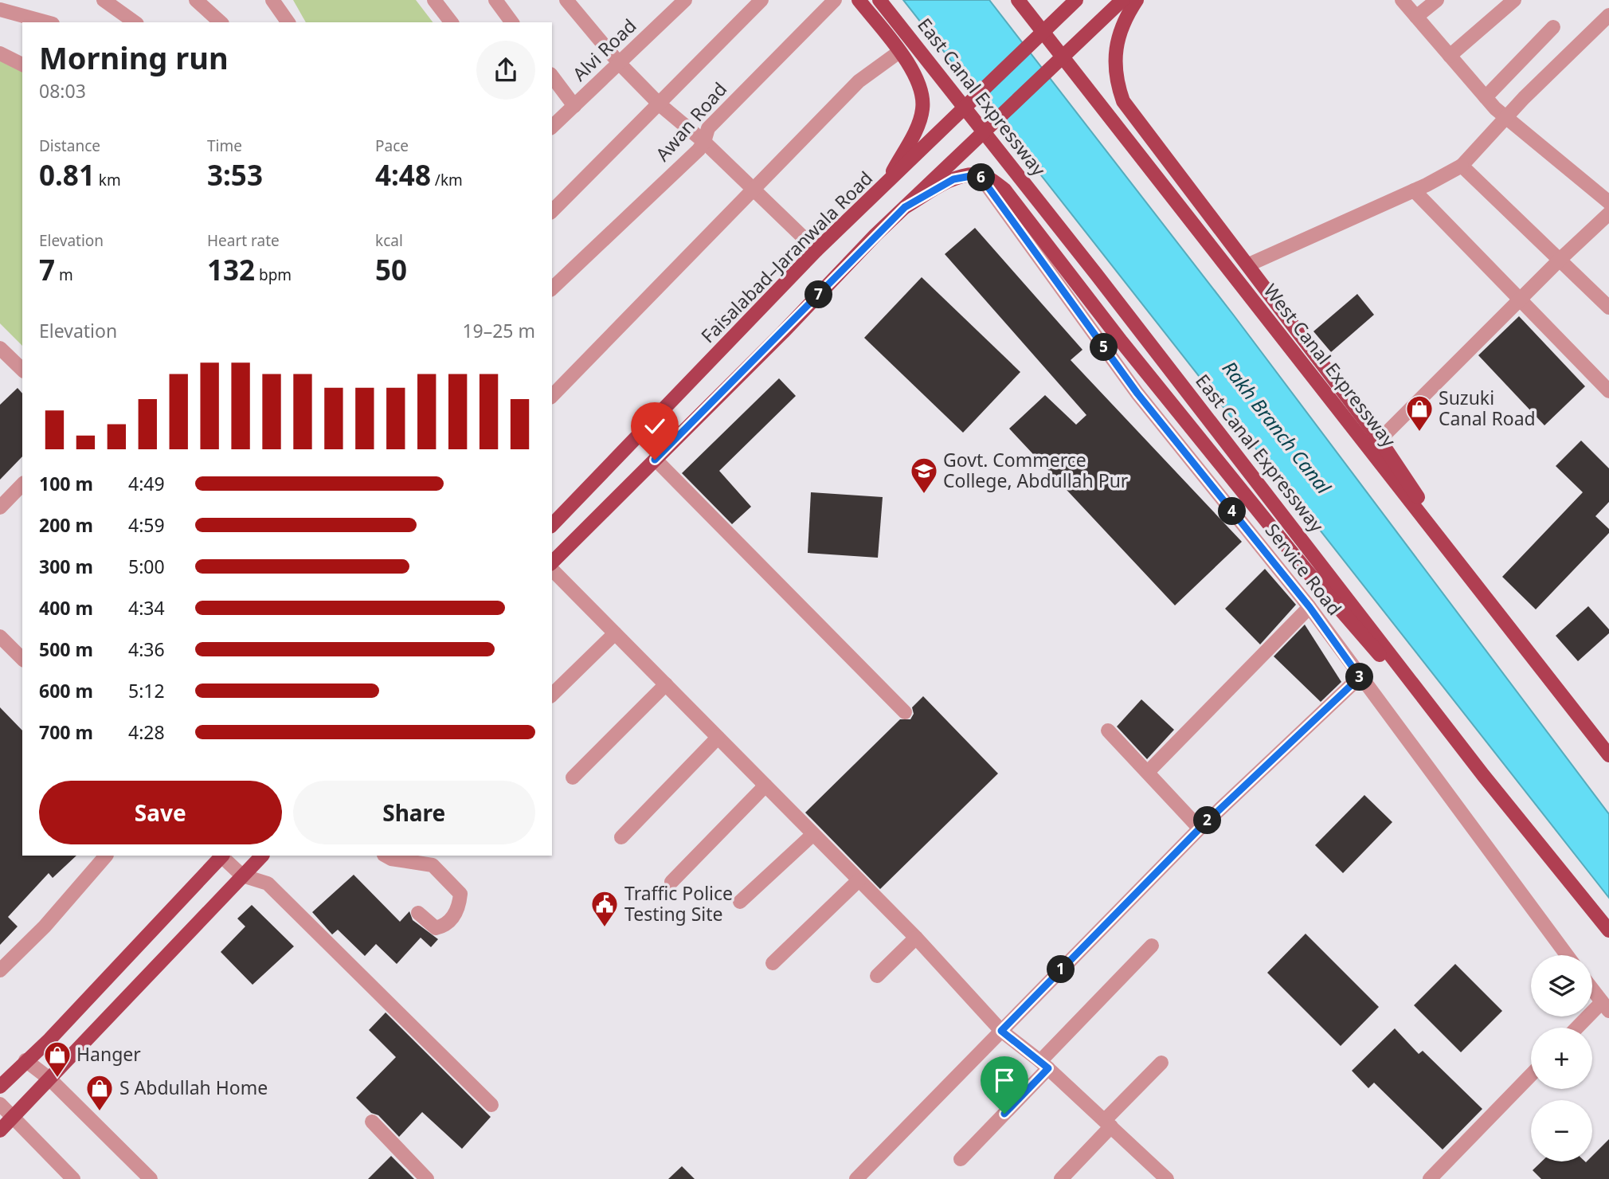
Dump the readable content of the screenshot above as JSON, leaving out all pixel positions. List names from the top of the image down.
{
  "streets": {
    "main road": ["East Canal Expressway", "Faisalabad–Jaranwala Road", "West Canal Expressway"],
    "street": ["Alvi Road", "Awan Road", "Service Road"]
  },
  "water": ["Rakh Branch Canal"],
  "places": {
    "shop": ["Suzuki Canal Road", "Hanger", "S Abdullah Home"],
    "school or university": ["Govt. Commerce College, Abdullah Pur"],
    "public building": ["Traffic Police Testing Site"]
  },
  "page": {
    "heading": ["Morning run", "08:03"],
    "stats": [
      ["Distance", "0.81 km"],
      ["Time", "3:53"],
      ["Pace", "4:48 /km"],
      ["Elevation", "7 m"],
      ["Heart rate", "132 bpm"],
      ["kcal", "50"]
    ],
    "pins": [
      "6",
      "7",
      "5",
      "4",
      "3",
      "2",
      "1"
    ],
    "chart": ["Elevation", "19–25 m"],
    "list": [
      {
        "name": "100 m",
        "note": "4:49"
      },
      {
        "name": "200 m",
        "note": "4:59"
      },
      {
        "name": "300 m",
        "note": "5:00"
      },
      {
        "name": "400 m",
        "note": "4:34"
      },
      {
        "name": "500 m",
        "note": "4:36"
      },
      {
        "name": "600 m",
        "note": "5:12"
      },
      {
        "name": "700 m",
        "note": "4:28"
      }
    ],
    "buttons": ["Save", "Share"],
    "map_buttons": ["+", "−"]
  }
}
